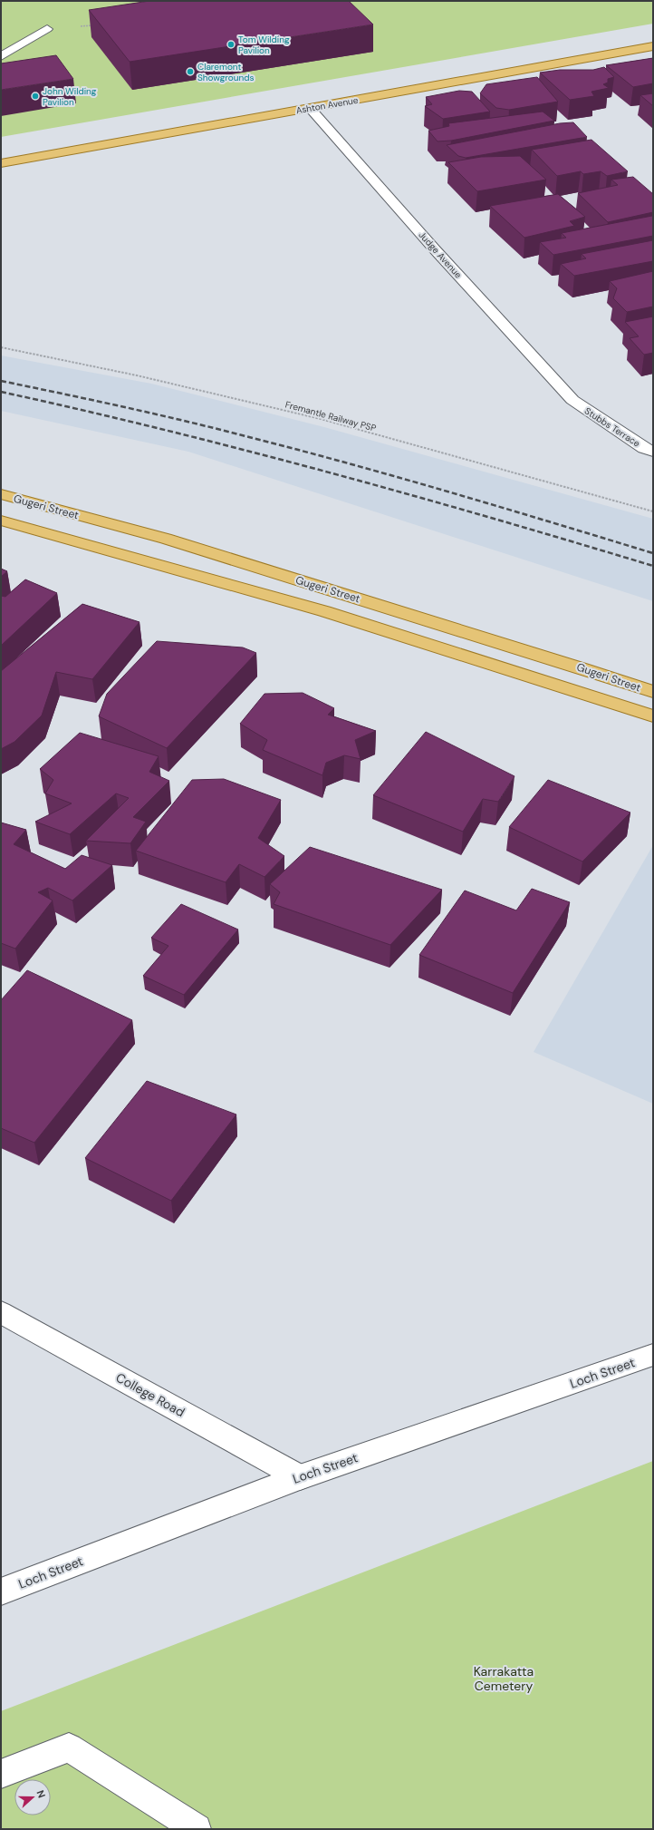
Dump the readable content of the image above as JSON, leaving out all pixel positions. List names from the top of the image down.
{
  "streets": {
    "main road": ["Ashton Avenue", "Gugeri Street"],
    "street": [
      "Judge Avenue",
      "Stubbs Terrace",
      "Loch Street",
      "College Road"
    ],
    "path": ["Fremantle Railway PSP"]
  },
  "crossings": [
    ["Ashton Avenue", "Judge Avenue"],
    ["Judge Avenue", "Stubbs Terrace"],
    ["Loch Street", "College Road"]
  ],
  "parks": ["Karrakatta Cemetery"],
  "places": ["Tom Wilding Pavilion", "Claremont Showgrounds", "John Wilding Pavilion"],
  "north": "right"
}
